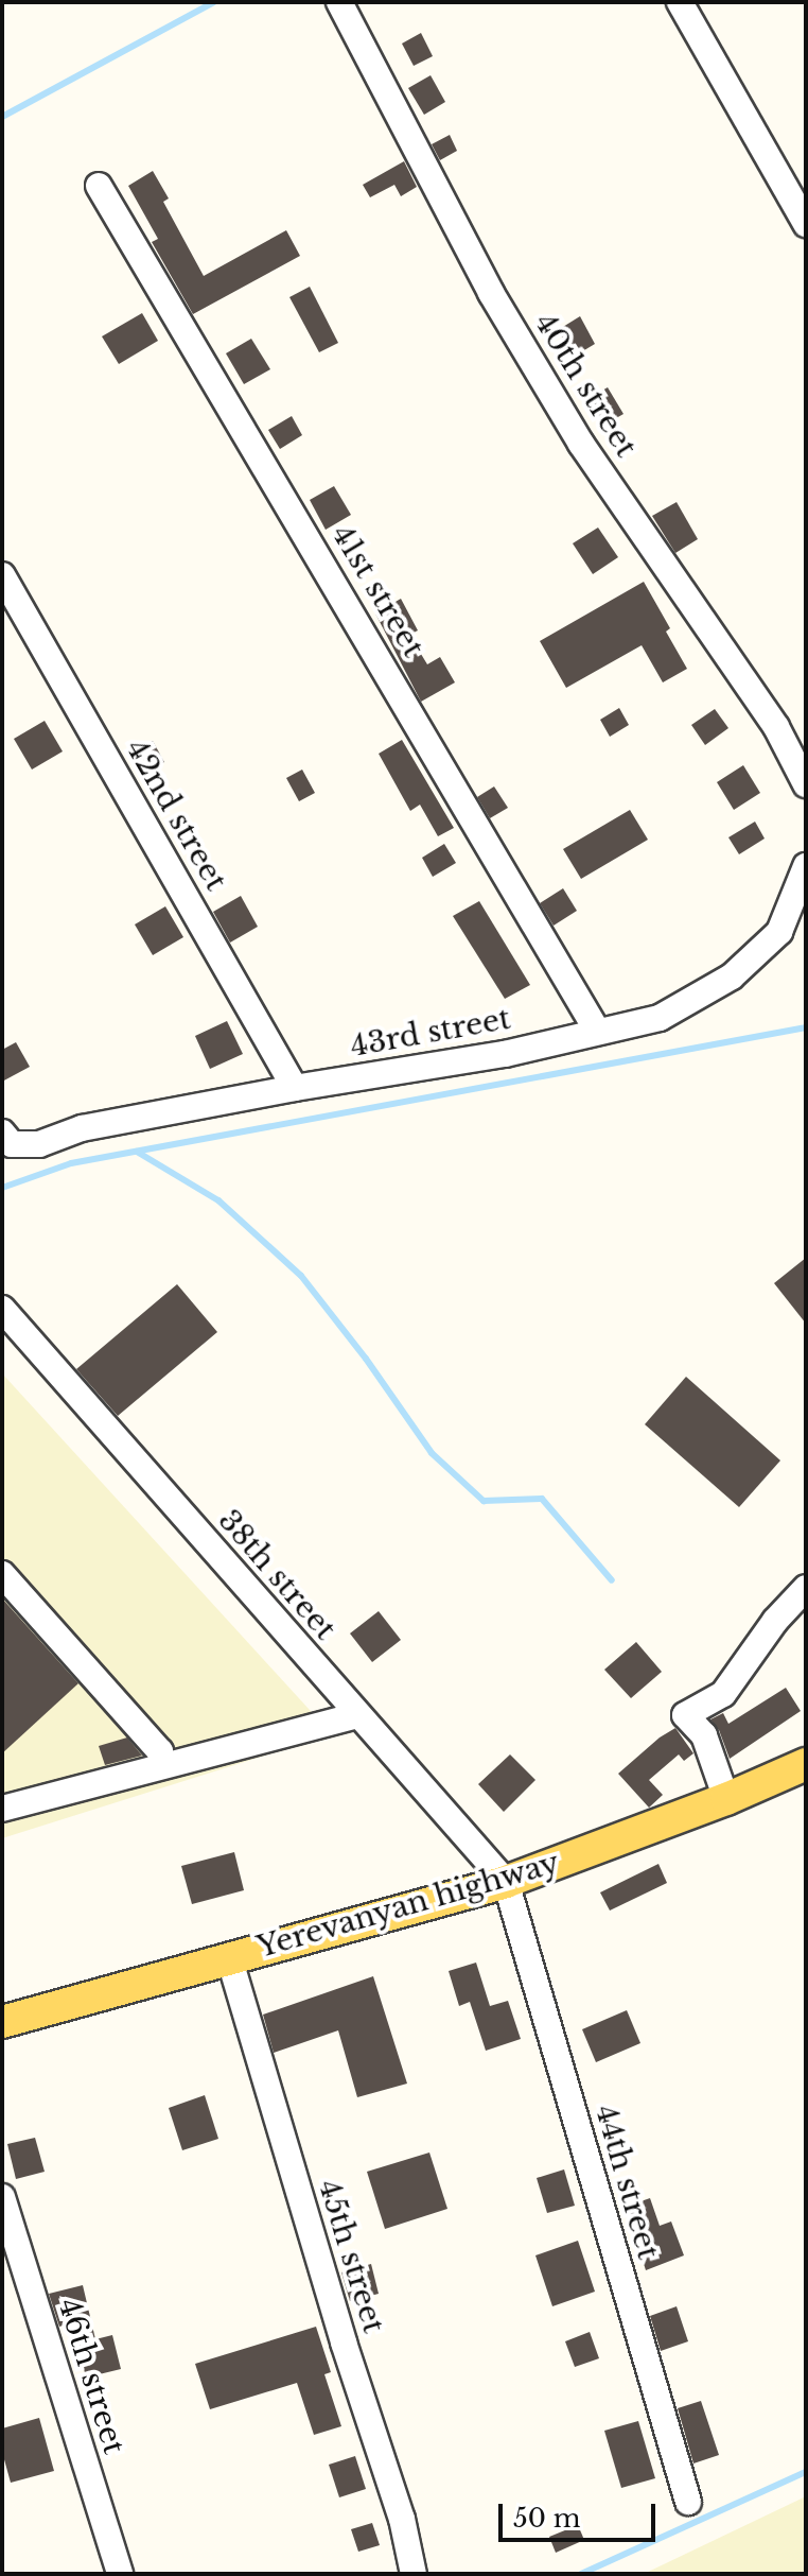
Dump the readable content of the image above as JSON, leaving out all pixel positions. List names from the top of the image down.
{
  "streets": {
    "main road": ["Yerevanyan highway"],
    "street": [
      "40th street",
      "41st street",
      "42nd street",
      "43rd street",
      "38th street",
      "44th street",
      "45th street",
      "46th street"
    ]
  },
  "crossings": [
    ["41st street", "43rd street"],
    ["42nd street", "43rd street"],
    ["38th street", "Yerevanyan highway"],
    ["38th street", "44th street"],
    ["Yerevanyan highway", "44th street"],
    ["Yerevanyan highway", "45th street"]
  ],
  "scale_bar": "50 m"
}
